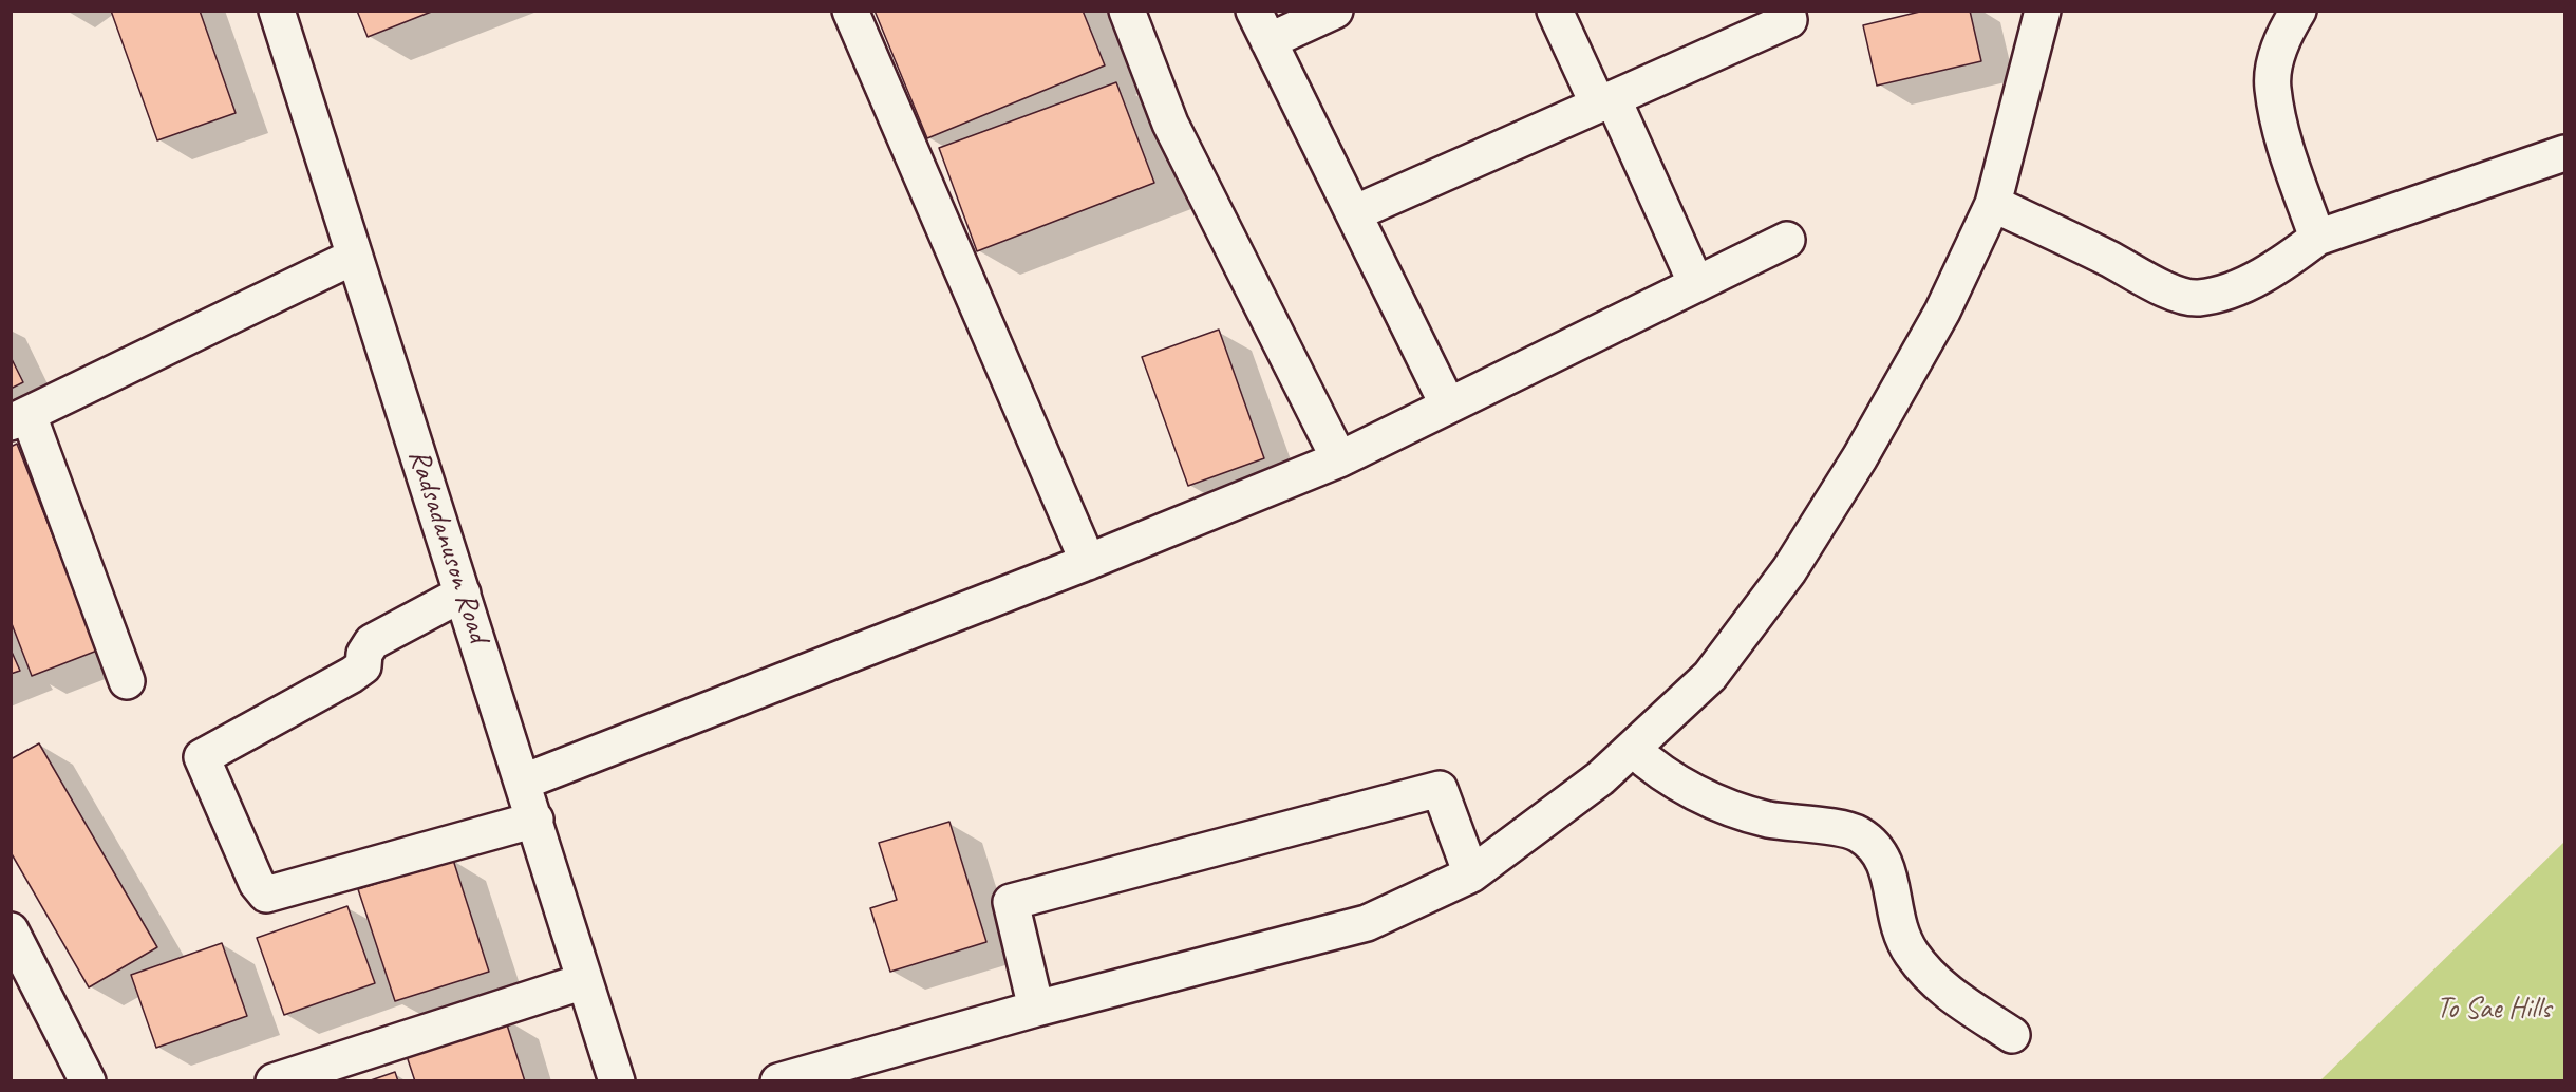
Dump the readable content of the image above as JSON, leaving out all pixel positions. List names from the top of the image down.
{
  "streets": {
    "street": ["Radsadanuson Road"]
  },
  "parks": ["To Sae Hills"]
}
